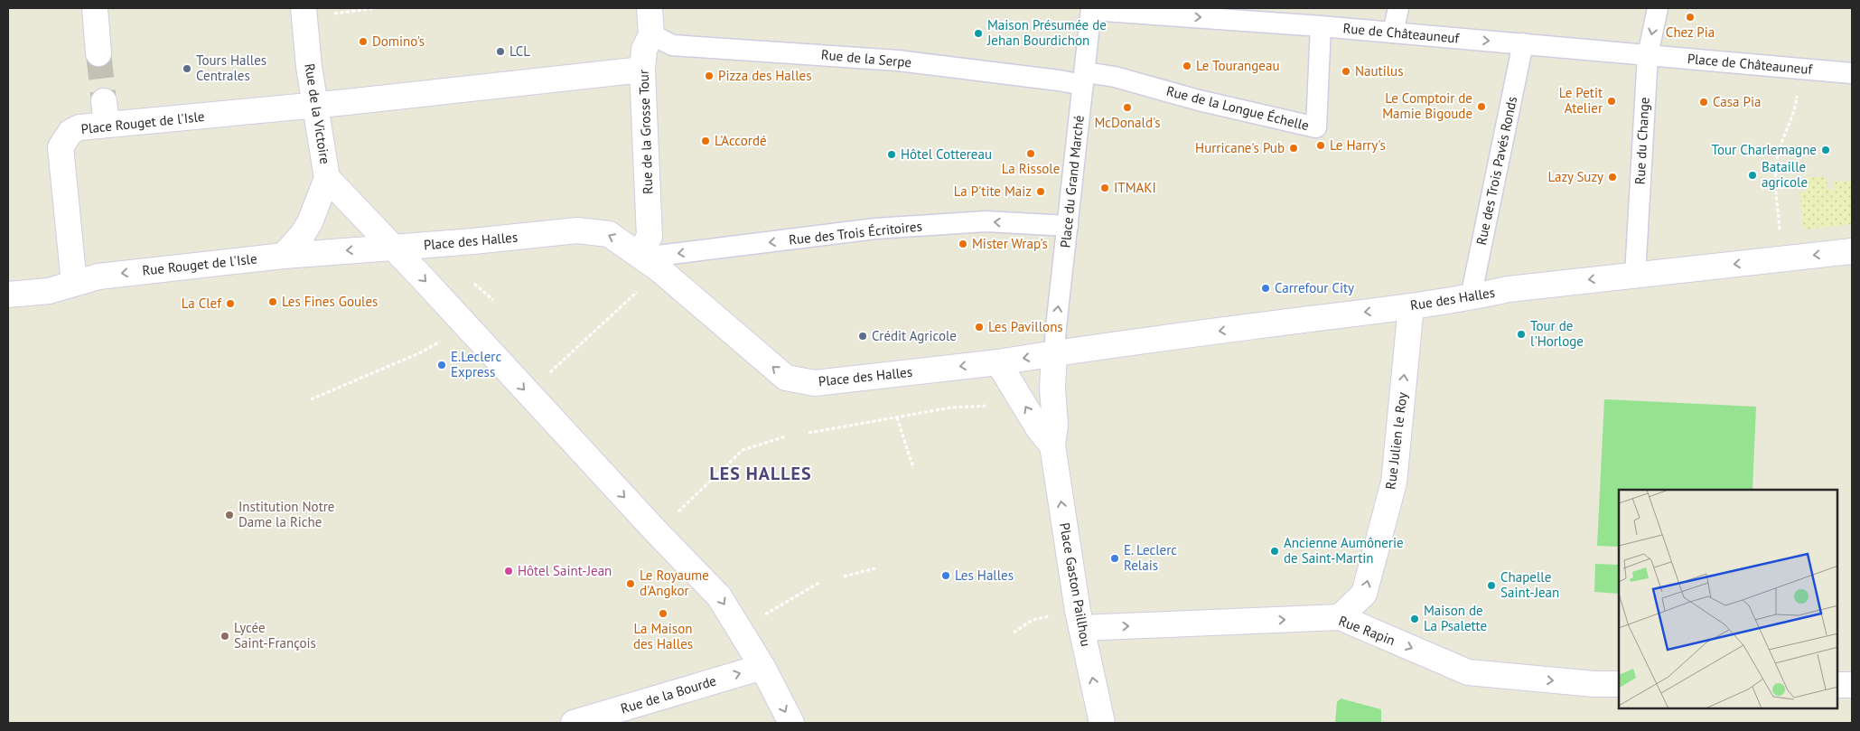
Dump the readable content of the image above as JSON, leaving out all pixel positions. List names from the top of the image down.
{
  "streets": {
    "street": [
      "Rue de Châteauneuf",
      "Rue de la Serpe",
      "Place de Châteauneuf",
      "Rue de la Longue Échelle",
      "Rue de la Victoire",
      "Place Rouget de l'Isle",
      "Rue de la Grosse Tour",
      "Rue du Change",
      "Rue des Trois Pavés Ronds",
      "Place du Grand Marché",
      "Rue des Trois Écritoires",
      "Place des Halles",
      "Rue Rouget de l'Isle",
      "Rue des Halles",
      "Rue Julien le Roy",
      "Place Gaston Paillhou",
      "Rue Rapin",
      "Rue de la Bourde"
    ]
  },
  "crossings": [
    ["Rue de Châteauneuf", "Place de Châteauneuf"],
    ["Rue de Châteauneuf", "Rue de la Longue Échelle"],
    ["Rue de Châteauneuf", "Rue du Change"],
    ["Rue de Châteauneuf", "Rue des Trois Pavés Ronds"],
    ["Rue de Châteauneuf", "Place du Grand Marché"],
    ["Rue de la Serpe", "Rue de la Longue Échelle"],
    ["Rue de la Serpe", "Rue de la Grosse Tour"],
    ["Rue de la Serpe", "Place du Grand Marché"],
    ["Place de Châteauneuf", "Rue du Change"],
    ["Rue de la Longue Échelle", "Place du Grand Marché"],
    ["Rue de la Victoire", "Place Rouget de l'Isle"],
    ["Rue de la Victoire", "Place des Halles"],
    ["Rue de la Victoire", "Rue Rouget de l'Isle"],
    ["Place Rouget de l'Isle", "Rue Rouget de l'Isle"],
    ["Rue de la Grosse Tour", "Rue des Trois Écritoires"],
    ["Rue de la Grosse Tour", "Place des Halles"],
    ["Rue du Change", "Rue des Halles"],
    ["Rue des Trois Pavés Ronds", "Rue des Halles"],
    ["Place du Grand Marché", "Rue des Trois Écritoires"],
    ["Place du Grand Marché", "Place des Halles"],
    ["Place du Grand Marché", "Rue des Halles"],
    ["Place du Grand Marché", "Place Gaston Paillhou"],
    ["Rue des Trois Écritoires", "Place des Halles"],
    ["Place des Halles", "Rue Rouget de l'Isle"],
    ["Place des Halles", "Rue des Halles"],
    ["Place des Halles", "Place Gaston Paillhou"],
    ["Place des Halles", "Rue de la Bourde"],
    ["Rue des Halles", "Rue Julien le Roy"],
    ["Rue des Halles", "Place Gaston Paillhou"],
    ["Rue Julien le Roy", "Rue Rapin"],
    ["Place Gaston Paillhou", "Rue Rapin"]
  ],
  "one_way": [
    "Rue de Châteauneuf",
    "Rue des Trois Écritoires",
    "Rue Rouget de l'Isle",
    "Rue des Halles",
    "Rue Julien le Roy",
    "Place Gaston Paillhou",
    "Rue Rapin",
    "Rue de la Bourde"
  ],
  "districts": ["LES HALLES"],
  "places": [
    "Chez Pia",
    "Maison Présumée de Jehan Bourdichon",
    "Domino's",
    "LCL",
    "Le Tourangeau",
    "Tours Halles Centrales",
    "Nautilus",
    "Pizza des Halles",
    "Le Petit Atelier",
    "Casa Pia",
    "Le Comptoir de Mamie Bigoude",
    "McDonald's",
    "L'Accordé",
    "Le Harry's",
    "Hurricane's Pub",
    "Tour Charlemagne",
    "La Rissole",
    "Hôtel Cottereau",
    "Bataille agricole",
    "Lazy Suzy",
    "ITMAKI",
    "La P'tite Maiz",
    "Mister Wrap's",
    "Carrefour City",
    "Les Fines Goules",
    "La Clef",
    "Les Pavillons",
    "Tour de l'Horloge",
    "Crédit Agricole",
    "E.Leclerc Express",
    "Institution Notre Dame la Riche",
    "Ancienne Aumônerie de Saint-Martin",
    "E. Leclerc Relais",
    "Hôtel Saint-Jean",
    "Les Halles",
    "Le Royaume d'Angkor",
    "Chapelle Saint-Jean",
    "La Maison des Halles",
    "Maison de La Psalette",
    "Lycée Saint-François"
  ]
}
